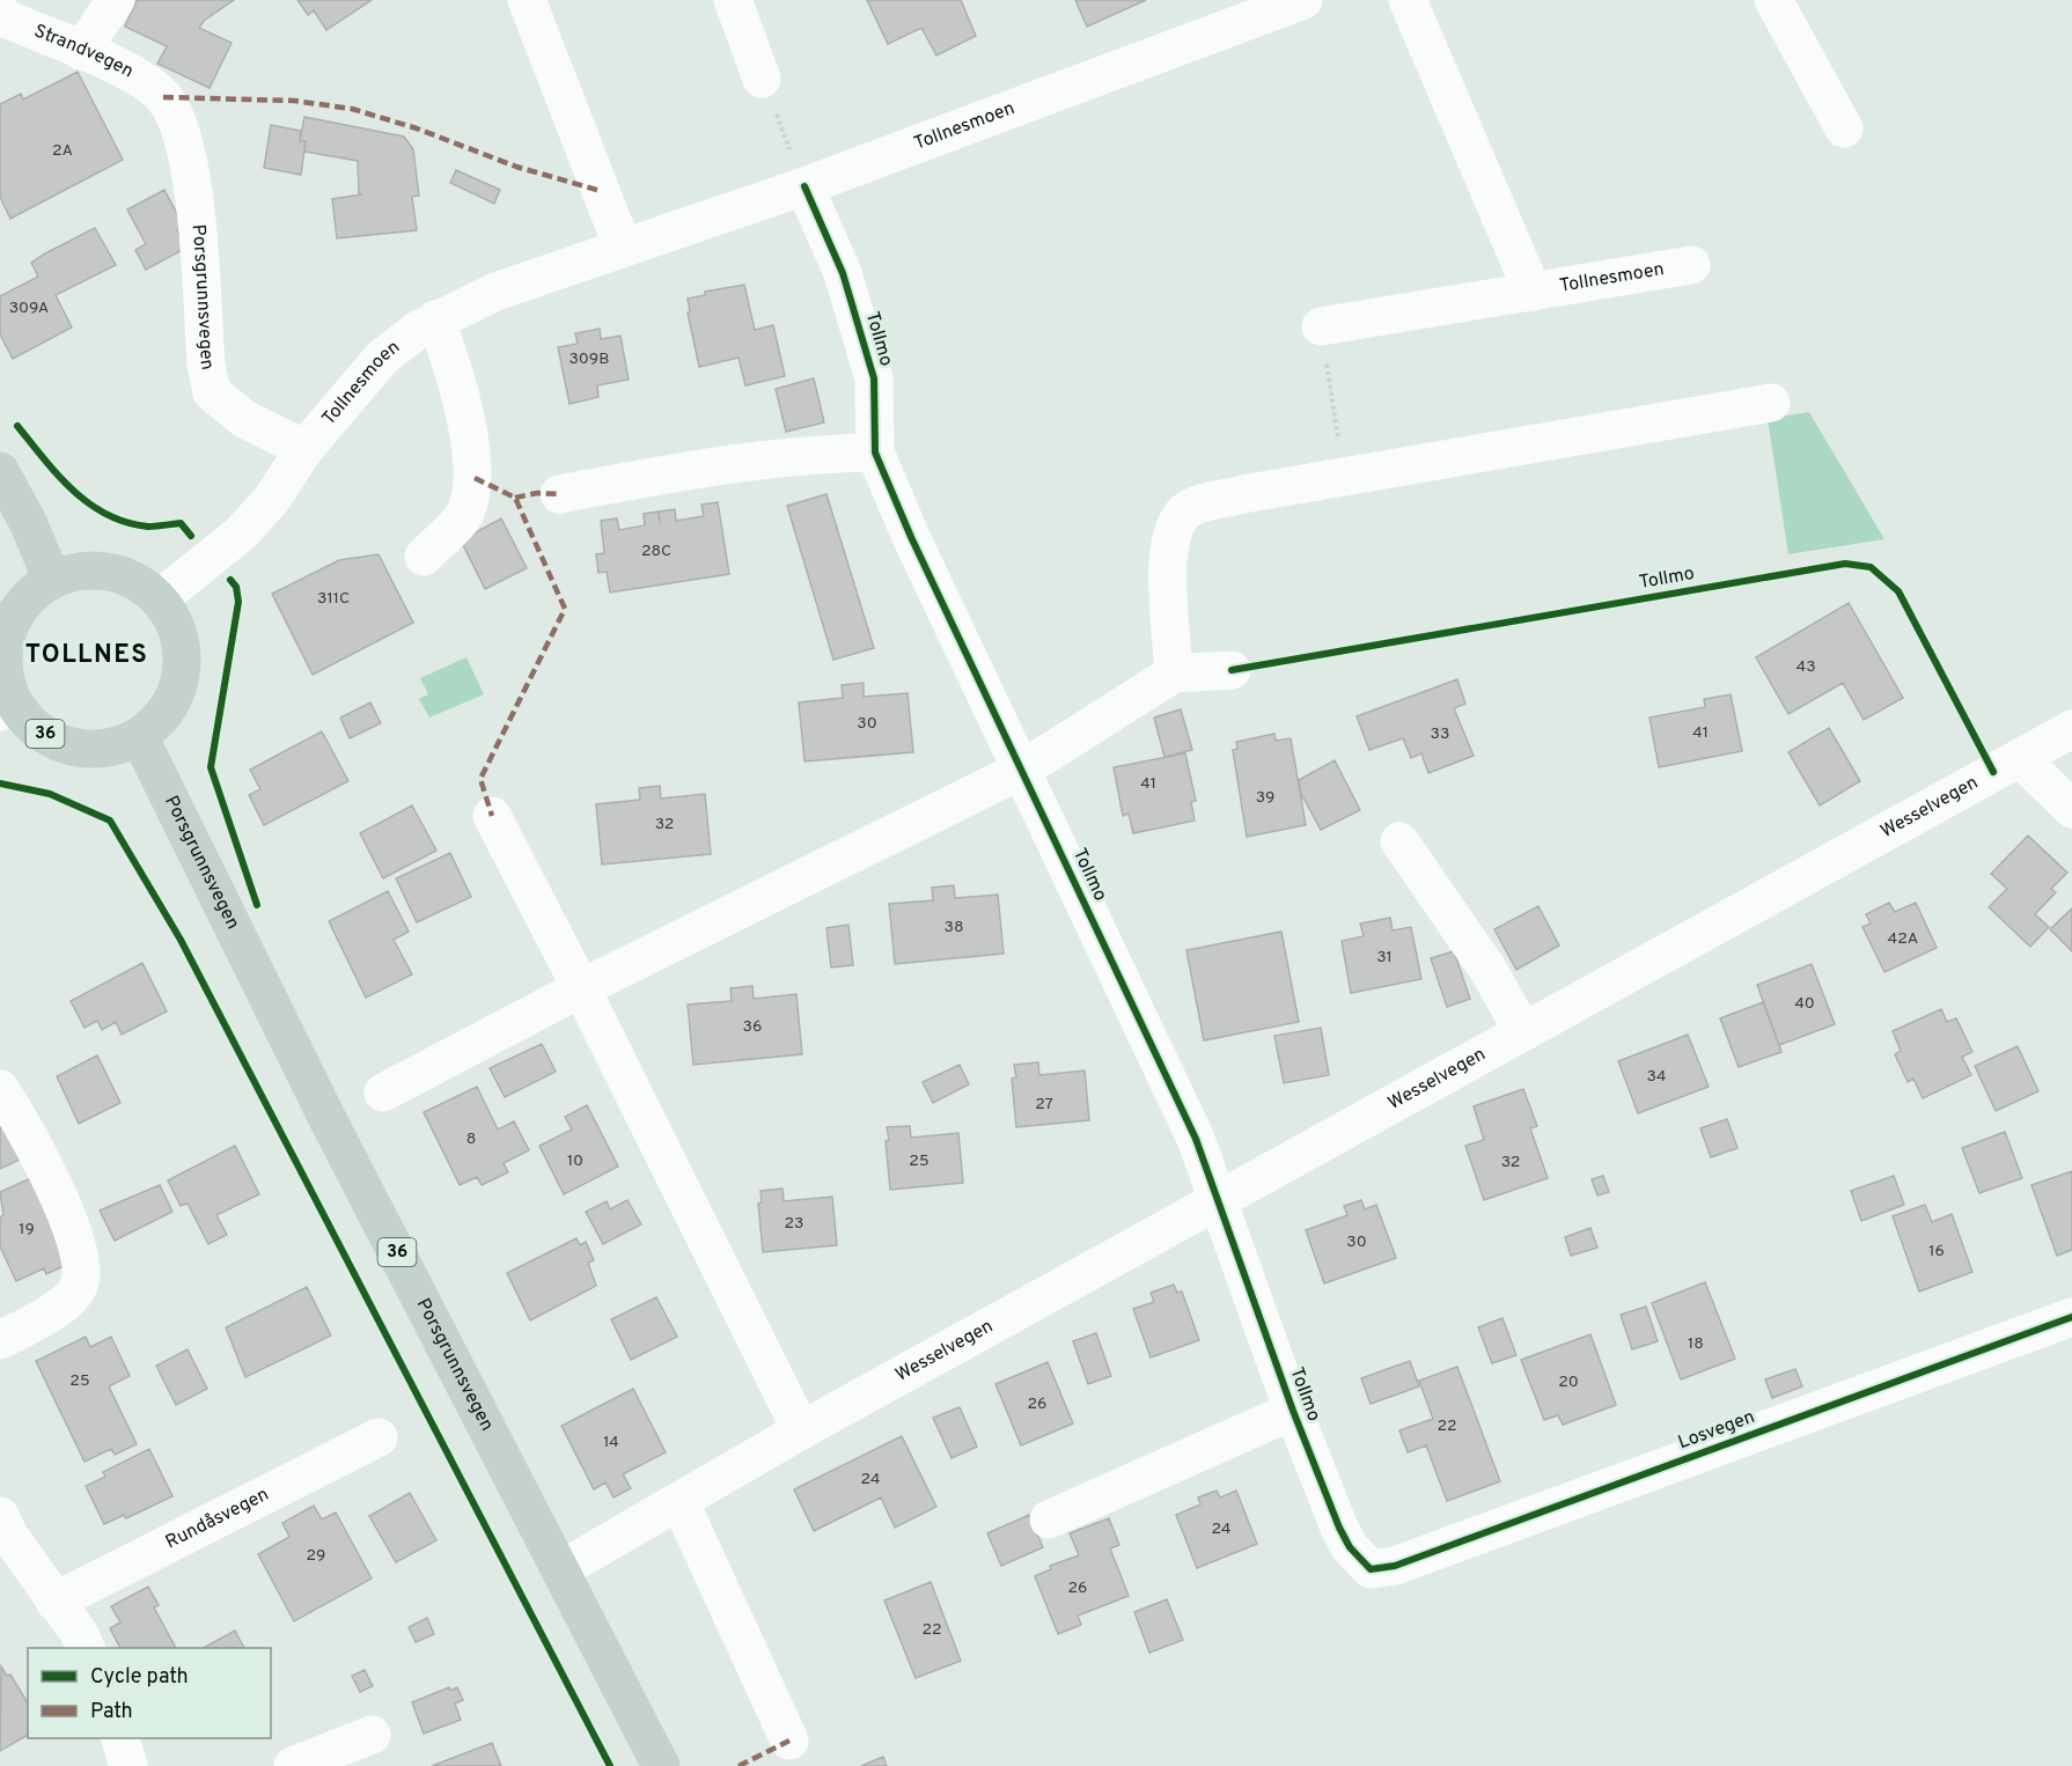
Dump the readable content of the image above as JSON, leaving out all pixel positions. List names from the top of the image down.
{
  "streets": {
    "highway": ["Porsgrunnsvegen", "36"],
    "street": [
      "Strandvegen",
      "Tollnesmoen",
      "Tollmo",
      "Wesselvegen",
      "Losvegen",
      "Rundåsvegen"
    ]
  },
  "crossings": [
    ["Strandvegen", "Porsgrunnsvegen"],
    ["Tollnesmoen", "Porsgrunnsvegen"],
    ["Tollnesmoen", "Tollmo"],
    ["Tollnesmoen", "36"],
    ["Porsgrunnsvegen", "36"],
    ["Porsgrunnsvegen", "Wesselvegen"],
    ["Tollmo", "Wesselvegen"],
    ["Tollmo", "Losvegen"]
  ],
  "districts": ["TOLLNES"],
  "house_numbers": [
    "2A",
    "309A",
    "309B",
    "28C",
    "311C",
    "43",
    "30",
    "41",
    "33",
    "41",
    "39",
    "32",
    "38",
    "42A",
    "31",
    "40",
    "36",
    "34",
    "27",
    "8",
    "10",
    "25",
    "32",
    "23",
    "19",
    "30",
    "16",
    "18",
    "25",
    "20",
    "26",
    "22",
    "14",
    "24",
    "24",
    "29",
    "26",
    "22"
  ],
  "legend": ["Cycle path", "Path"]
}
